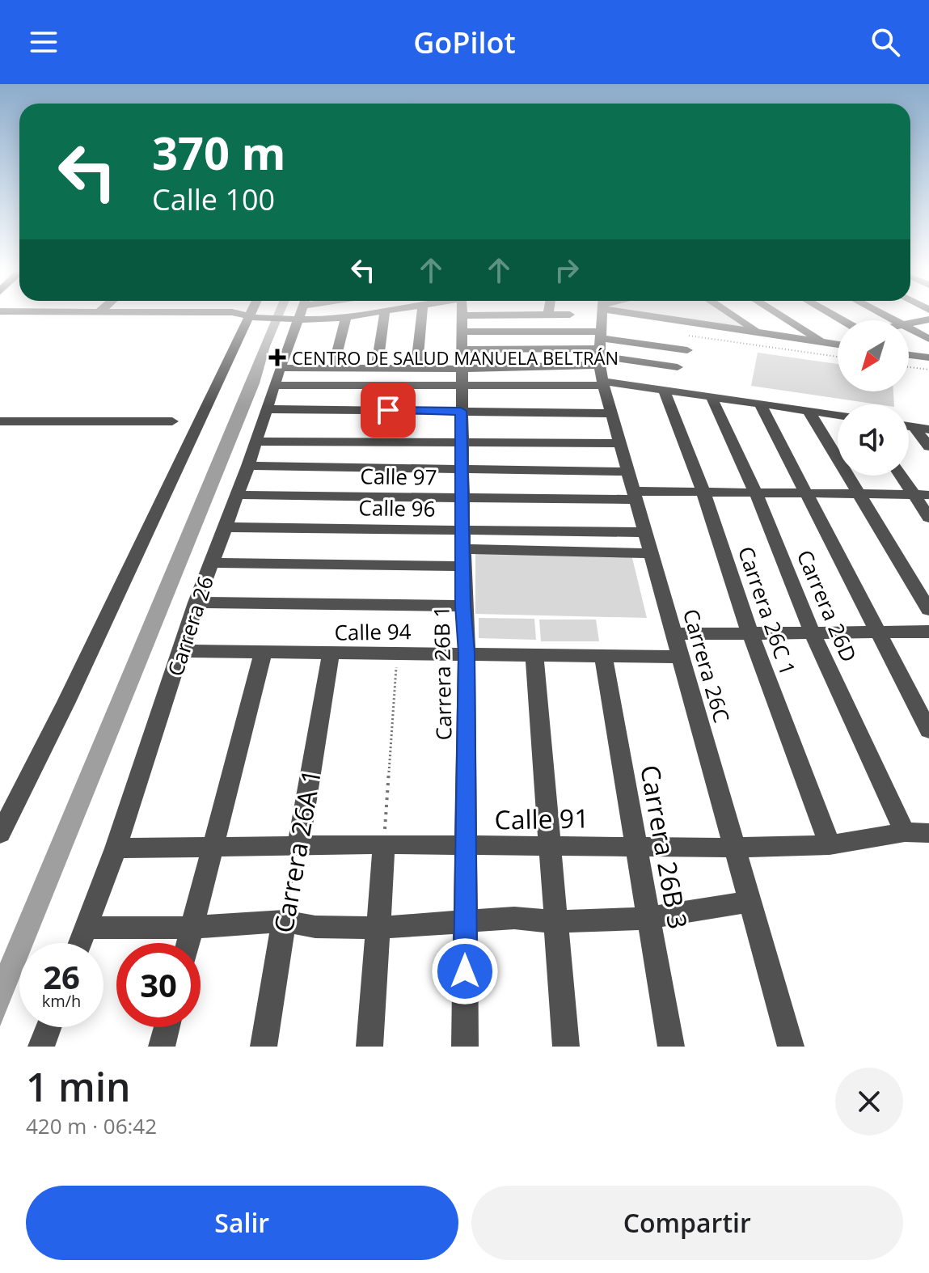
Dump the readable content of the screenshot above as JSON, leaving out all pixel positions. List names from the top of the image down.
{
  "streets": {
    "street": [
      "Calle 97",
      "Calle 96",
      "Carrera 26D",
      "Carrera 26C 1",
      "Carrera 26",
      "Calle 94",
      "Carrera 26C",
      "Carrera 26B 1",
      "Calle 91",
      "Carrera 26B 3",
      "Carrera 26A 1"
    ]
  },
  "crossings": [
    ["Calle 97", "Carrera 26D"],
    ["Calle 97", "Carrera 26C 1"],
    ["Calle 97", "Carrera 26"],
    ["Calle 97", "Carrera 26C"],
    ["Calle 97", "Carrera 26B 1"],
    ["Calle 96", "Carrera 26"],
    ["Calle 96", "Carrera 26C"],
    ["Calle 96", "Carrera 26B 1"],
    ["Carrera 26D", "Calle 91"],
    ["Carrera 26C 1", "Calle 91"],
    ["Carrera 26", "Calle 94"],
    ["Carrera 26", "Calle 91"],
    ["Calle 94", "Carrera 26C"],
    ["Calle 94", "Carrera 26B 1"],
    ["Calle 94", "Carrera 26B 3"],
    ["Calle 94", "Carrera 26A 1"],
    ["Carrera 26C", "Calle 91"],
    ["Carrera 26B 1", "Calle 91"],
    ["Calle 91", "Carrera 26B 3"],
    ["Calle 91", "Carrera 26A 1"]
  ],
  "places": {
    "health": ["CENTRO DE SALUD MANUELA BELTRÁN"]
  },
  "north": "bottom left",
  "page": {
    "header": "GoPilot",
    "turn": ["370 m", "Calle 100"],
    "speed": "26 km/h",
    "limit": "30",
    "heading": ["1 min", "420 m · 06:42"],
    "buttons": ["Salir", "Compartir"]
  }
}
